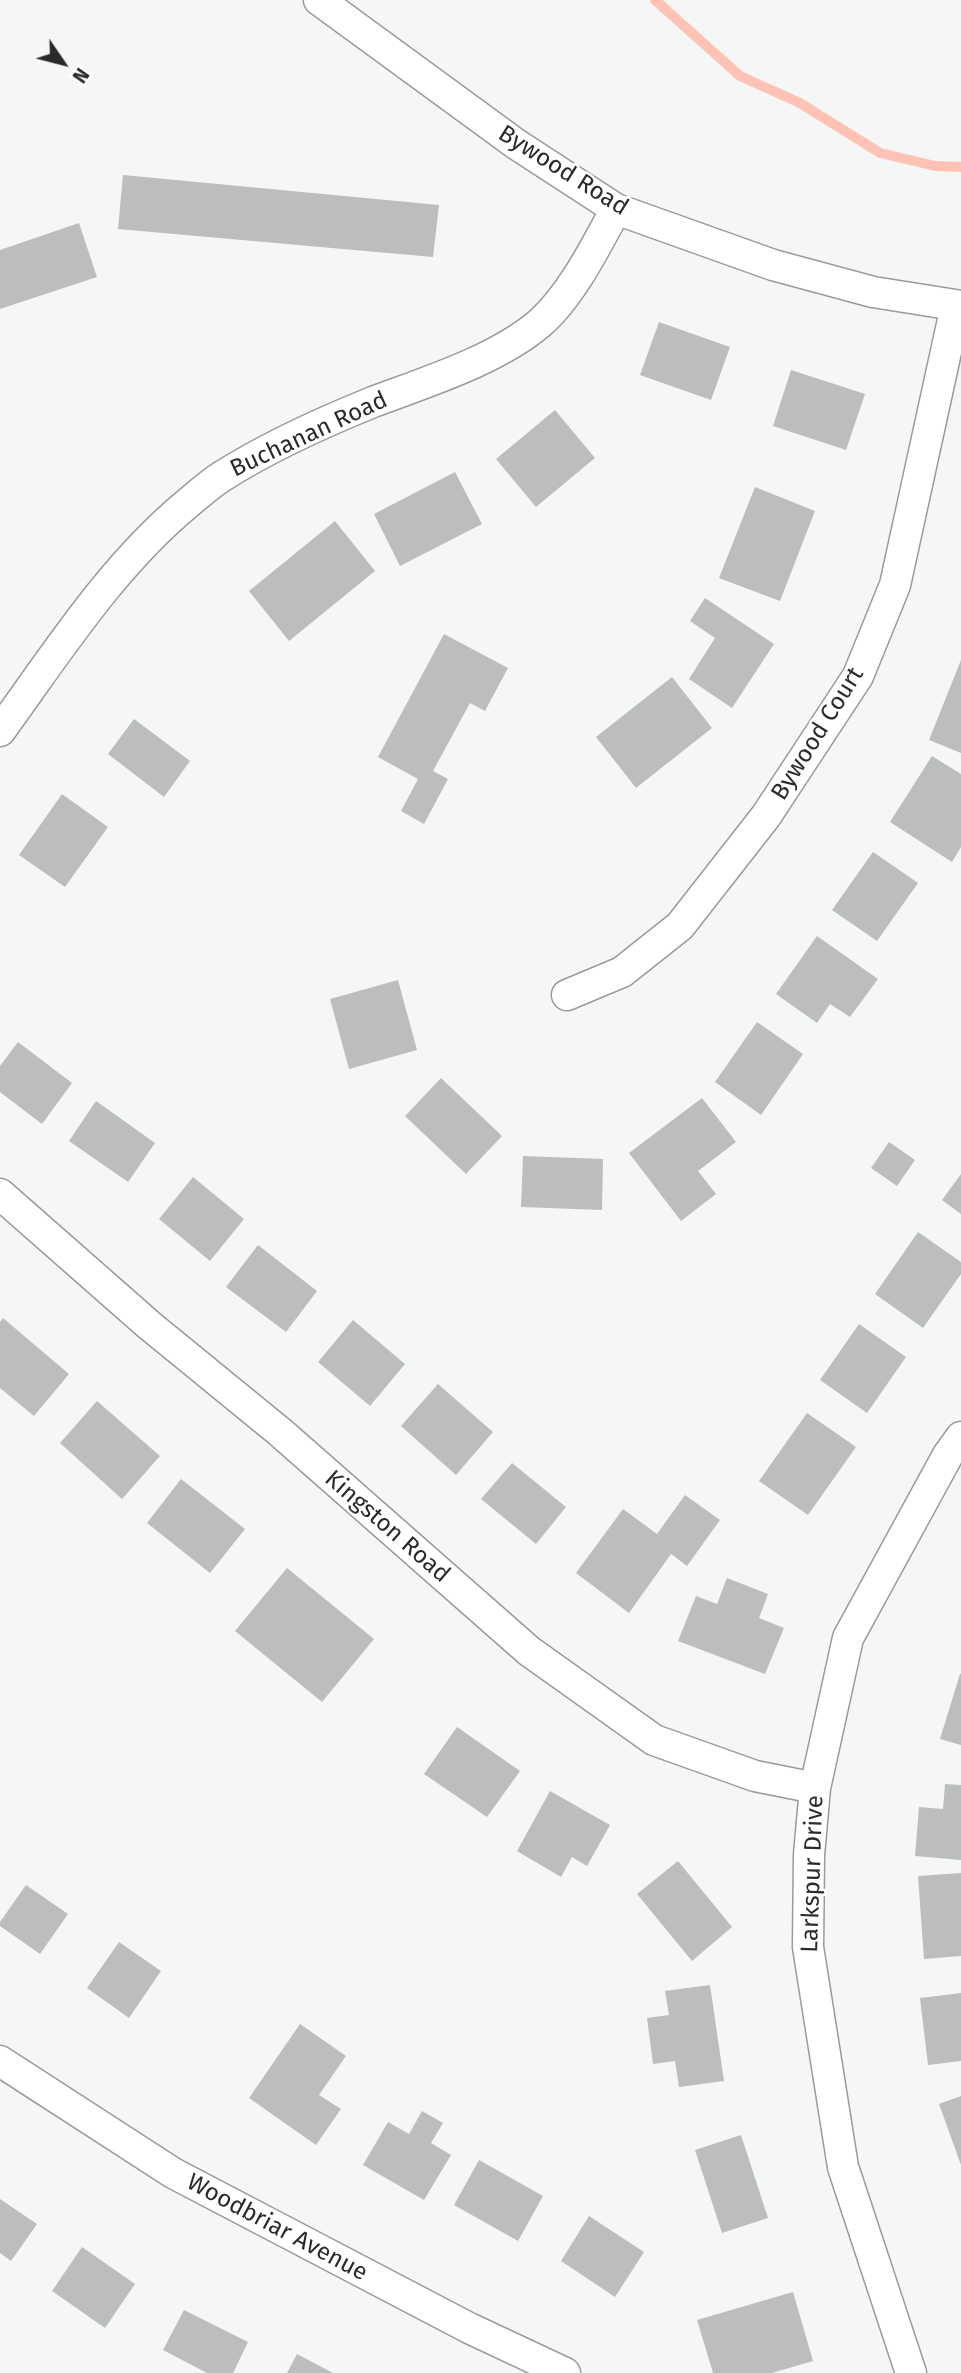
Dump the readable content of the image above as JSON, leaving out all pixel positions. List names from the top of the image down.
{
  "streets": {
    "street": [
      "Bywood Road",
      "Buchanan Road",
      "Bywood Court",
      "Kingston Road",
      "Larkspur Drive",
      "Woodbriar Avenue"
    ]
  },
  "crossings": [
    ["Bywood Road", "Buchanan Road"],
    ["Bywood Road", "Bywood Court"],
    ["Kingston Road", "Larkspur Drive"]
  ],
  "north": "bottom right"
}
